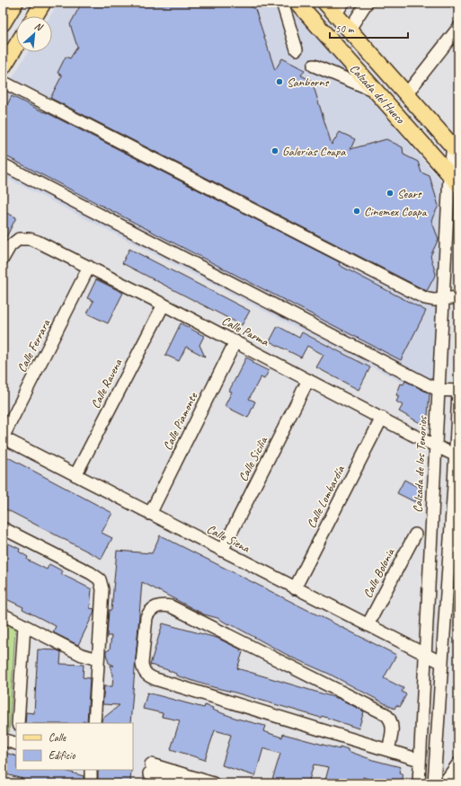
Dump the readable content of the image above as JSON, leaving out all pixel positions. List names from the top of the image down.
{
  "streets": {
    "main road": ["Calzada del Hueso"],
    "street": [
      "Calle Parma",
      "Calle Ferrara",
      "Calle Ravena",
      "Calle Piamonte",
      "Calle Sicilia",
      "Calzada de los Tenorios",
      "Calle Lombardía",
      "Calle Siena",
      "Calle Bolonia"
    ]
  },
  "crossings": [
    ["Calzada del Hueso", "Calzada de los Tenorios"],
    ["Calle Parma", "Calle Ferrara"],
    ["Calle Parma", "Calle Ravena"],
    ["Calle Parma", "Calle Piamonte"],
    ["Calle Parma", "Calle Sicilia"],
    ["Calle Parma", "Calzada de los Tenorios"],
    ["Calle Parma", "Calle Lombardía"],
    ["Calle Ferrara", "Calle Siena"],
    ["Calle Ravena", "Calle Siena"],
    ["Calle Piamonte", "Calle Siena"],
    ["Calle Sicilia", "Calle Siena"],
    ["Calzada de los Tenorios", "Calle Siena"],
    ["Calle Lombardía", "Calle Siena"],
    ["Calle Siena", "Calle Bolonia"]
  ],
  "places": [
    "Sanborns",
    "Galerías Coapa",
    "Sears",
    "Cinemex Coapa"
  ],
  "legend": ["Calle", "Edificio"],
  "scale_bar": "50 m",
  "north": "top right"
}
